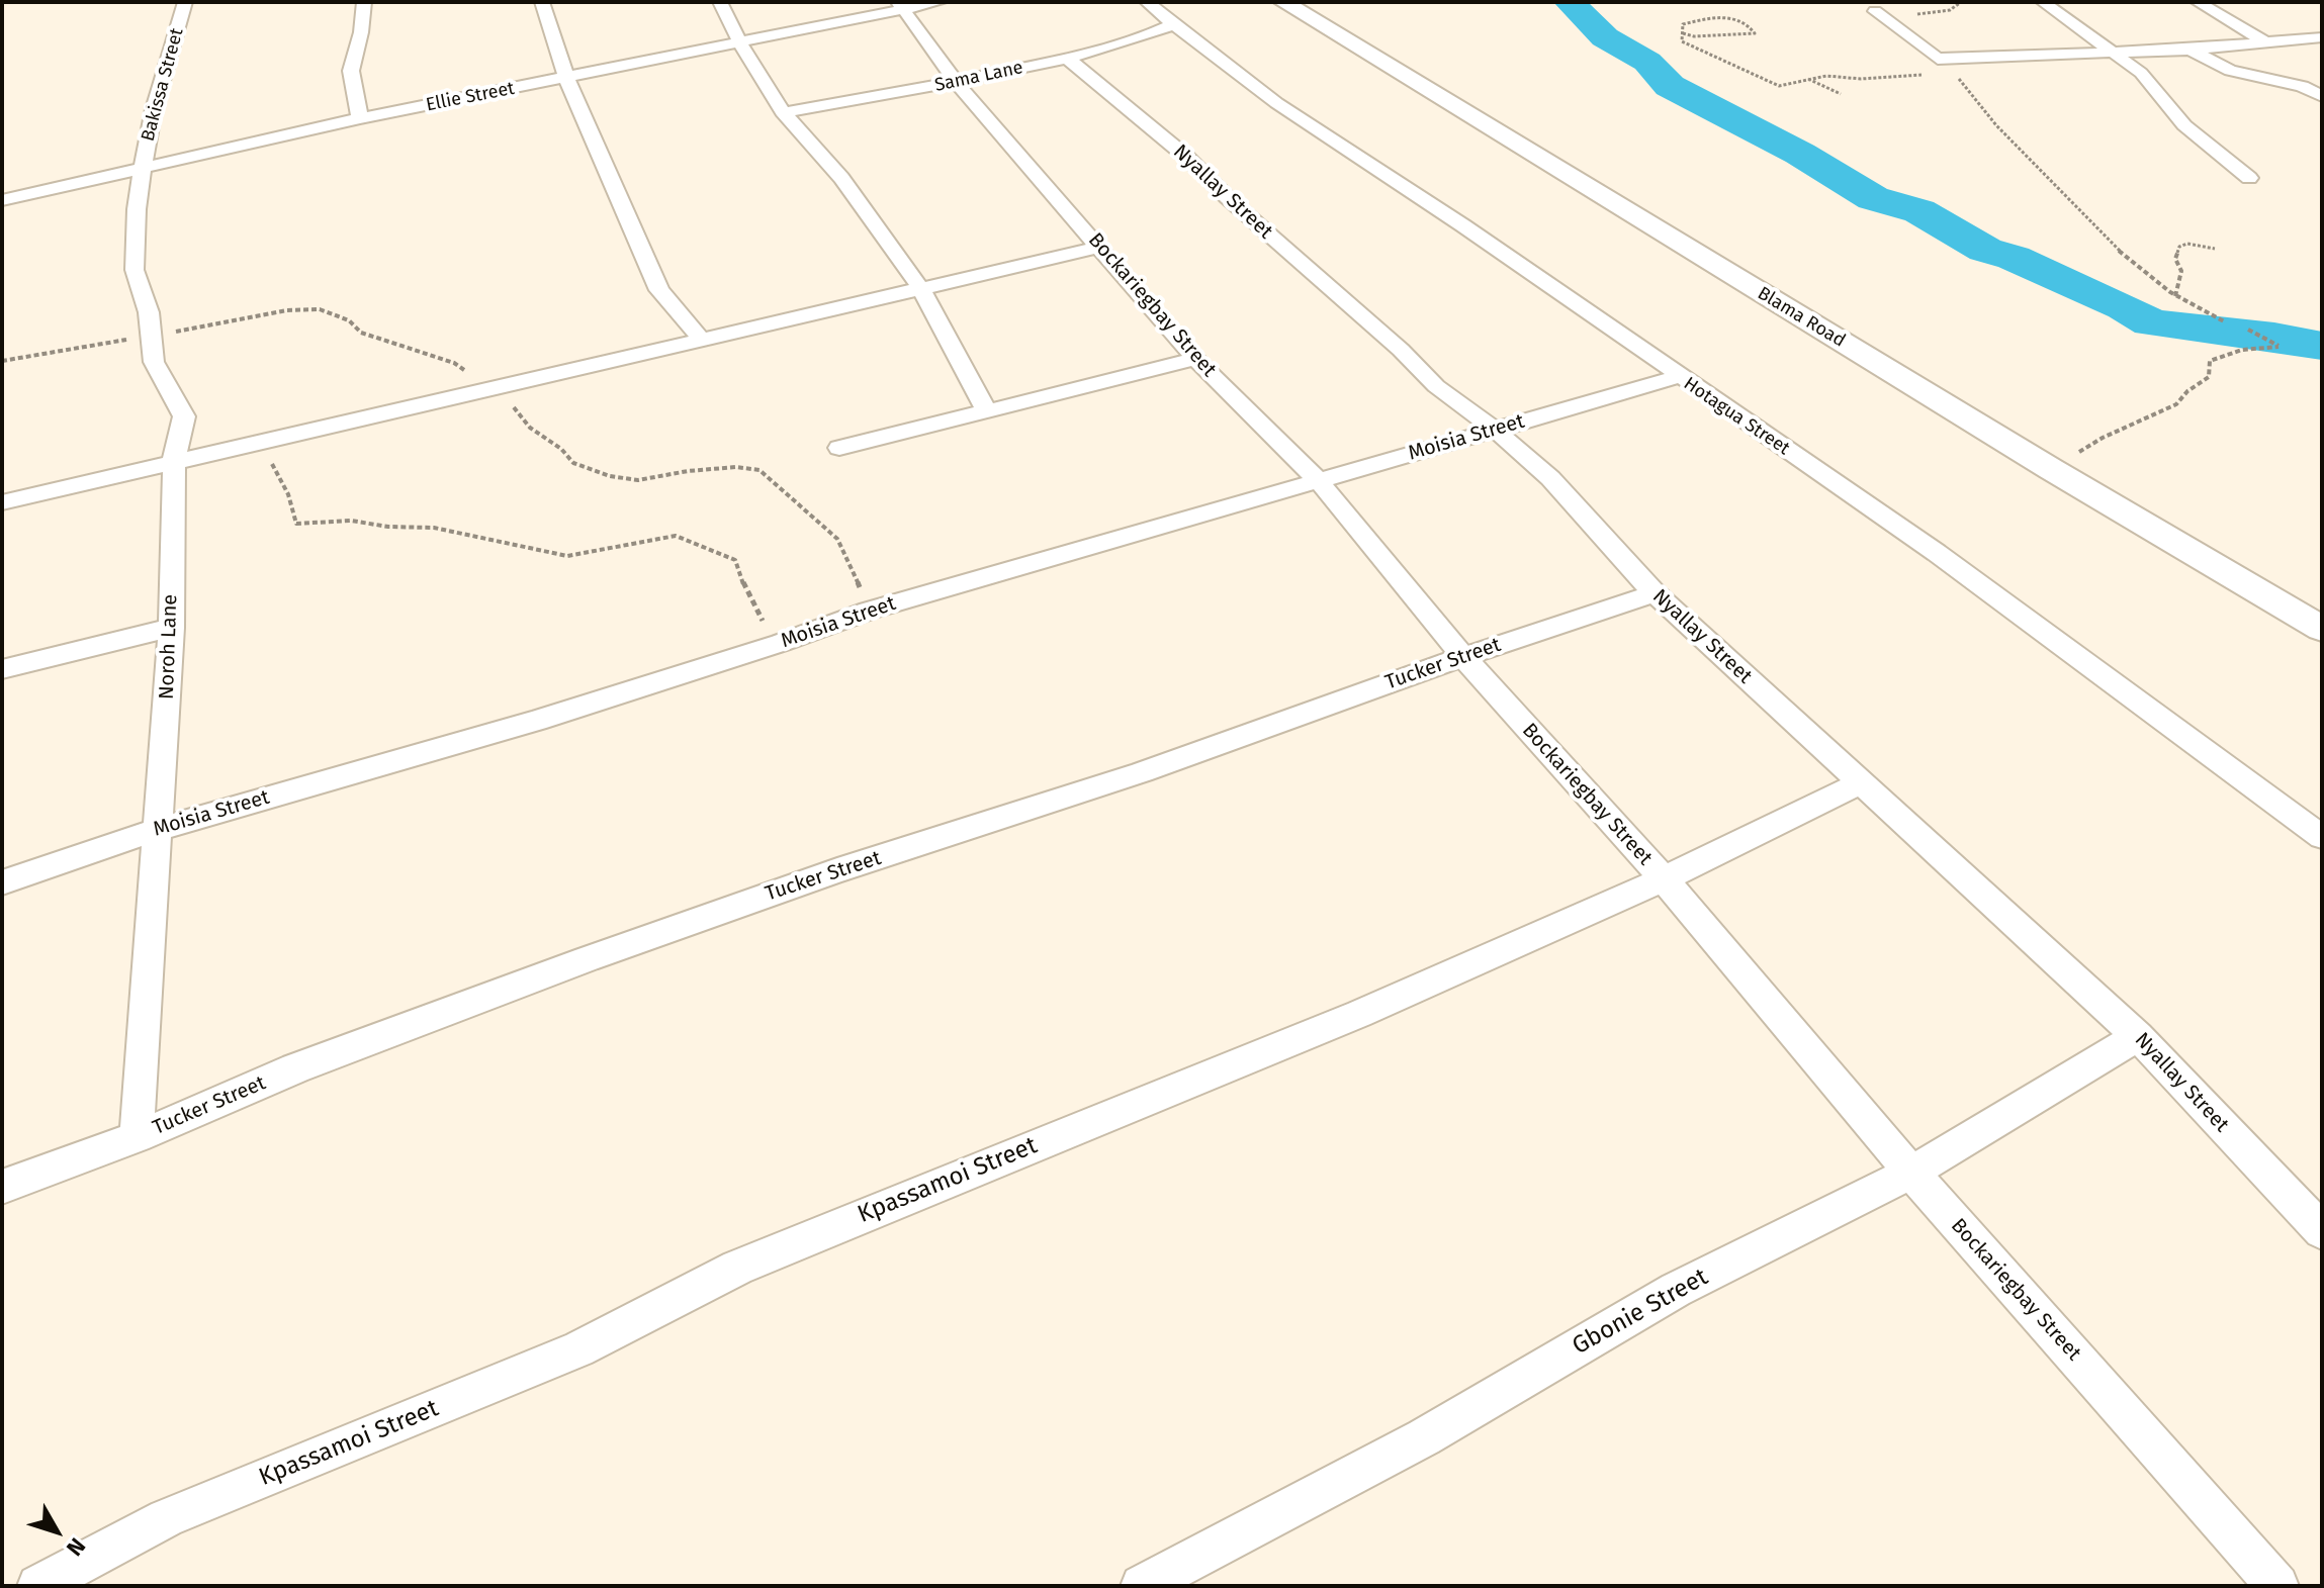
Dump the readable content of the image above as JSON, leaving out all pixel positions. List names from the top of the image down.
{
  "streets": {
    "street": [
      "Sama Lane",
      "Bakissa Street",
      "Ellie Street",
      "Nyallay Street",
      "Bockariegbay Street",
      "Blama Road",
      "Hotagua Street",
      "Moisia Street",
      "Noroh Lane",
      "Tucker Street",
      "Kpassamoi Street",
      "Gbonie Street"
    ]
  },
  "crossings": [
    ["Sama Lane", "Nyallay Street"],
    ["Sama Lane", "Bockariegbay Street"],
    ["Sama Lane", "Hotagua Street"],
    ["Bakissa Street", "Ellie Street"],
    ["Bakissa Street", "Noroh Lane"],
    ["Ellie Street", "Bockariegbay Street"],
    ["Ellie Street", "Noroh Lane"],
    ["Nyallay Street", "Moisia Street"],
    ["Nyallay Street", "Tucker Street"],
    ["Nyallay Street", "Kpassamoi Street"],
    ["Nyallay Street", "Gbonie Street"],
    ["Bockariegbay Street", "Moisia Street"],
    ["Bockariegbay Street", "Tucker Street"],
    ["Bockariegbay Street", "Kpassamoi Street"],
    ["Bockariegbay Street", "Gbonie Street"],
    ["Hotagua Street", "Moisia Street"],
    ["Moisia Street", "Noroh Lane"],
    ["Noroh Lane", "Tucker Street"]
  ],
  "north": "bottom right"
}
